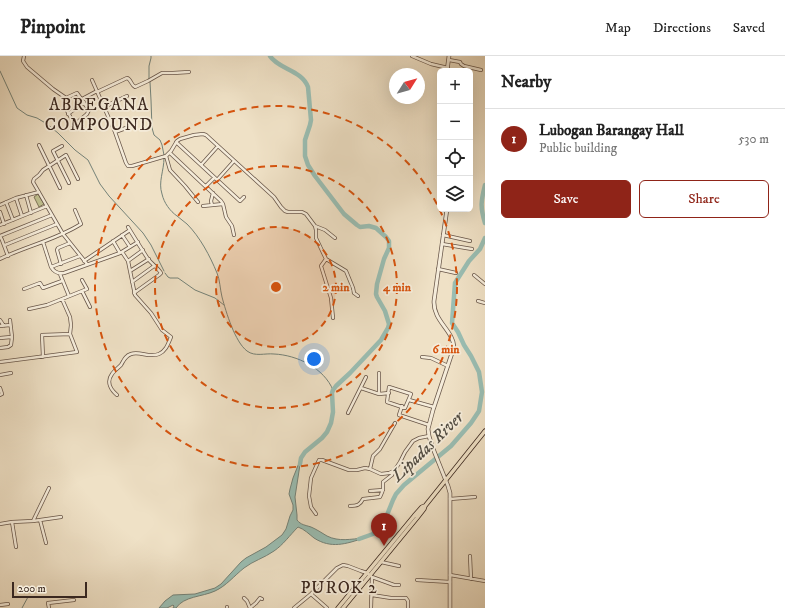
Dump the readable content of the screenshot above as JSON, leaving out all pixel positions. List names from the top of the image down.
{
  "districts": ["ABREGANA COMPOUND", "PUROK 2"],
  "water": ["Lipadas River"],
  "scale_bar": "200 m",
  "north": "top right",
  "page": {
    "header": "Pinpoint",
    "nav": ["Map", "Directions", "Saved"],
    "heading": "Nearby",
    "map_buttons": ["+", "−"],
    "list": [
      {
        "mark": "1",
        "name": "Lubogan Barangay Hall",
        "note": "Public building",
        "value": "530 m"
      }
    ],
    "buttons": ["Save", "Share"],
    "pins": "1",
    "scale": "200 m"
  },
  "rings": ["2 min", "4 min", "6 min"]
}
